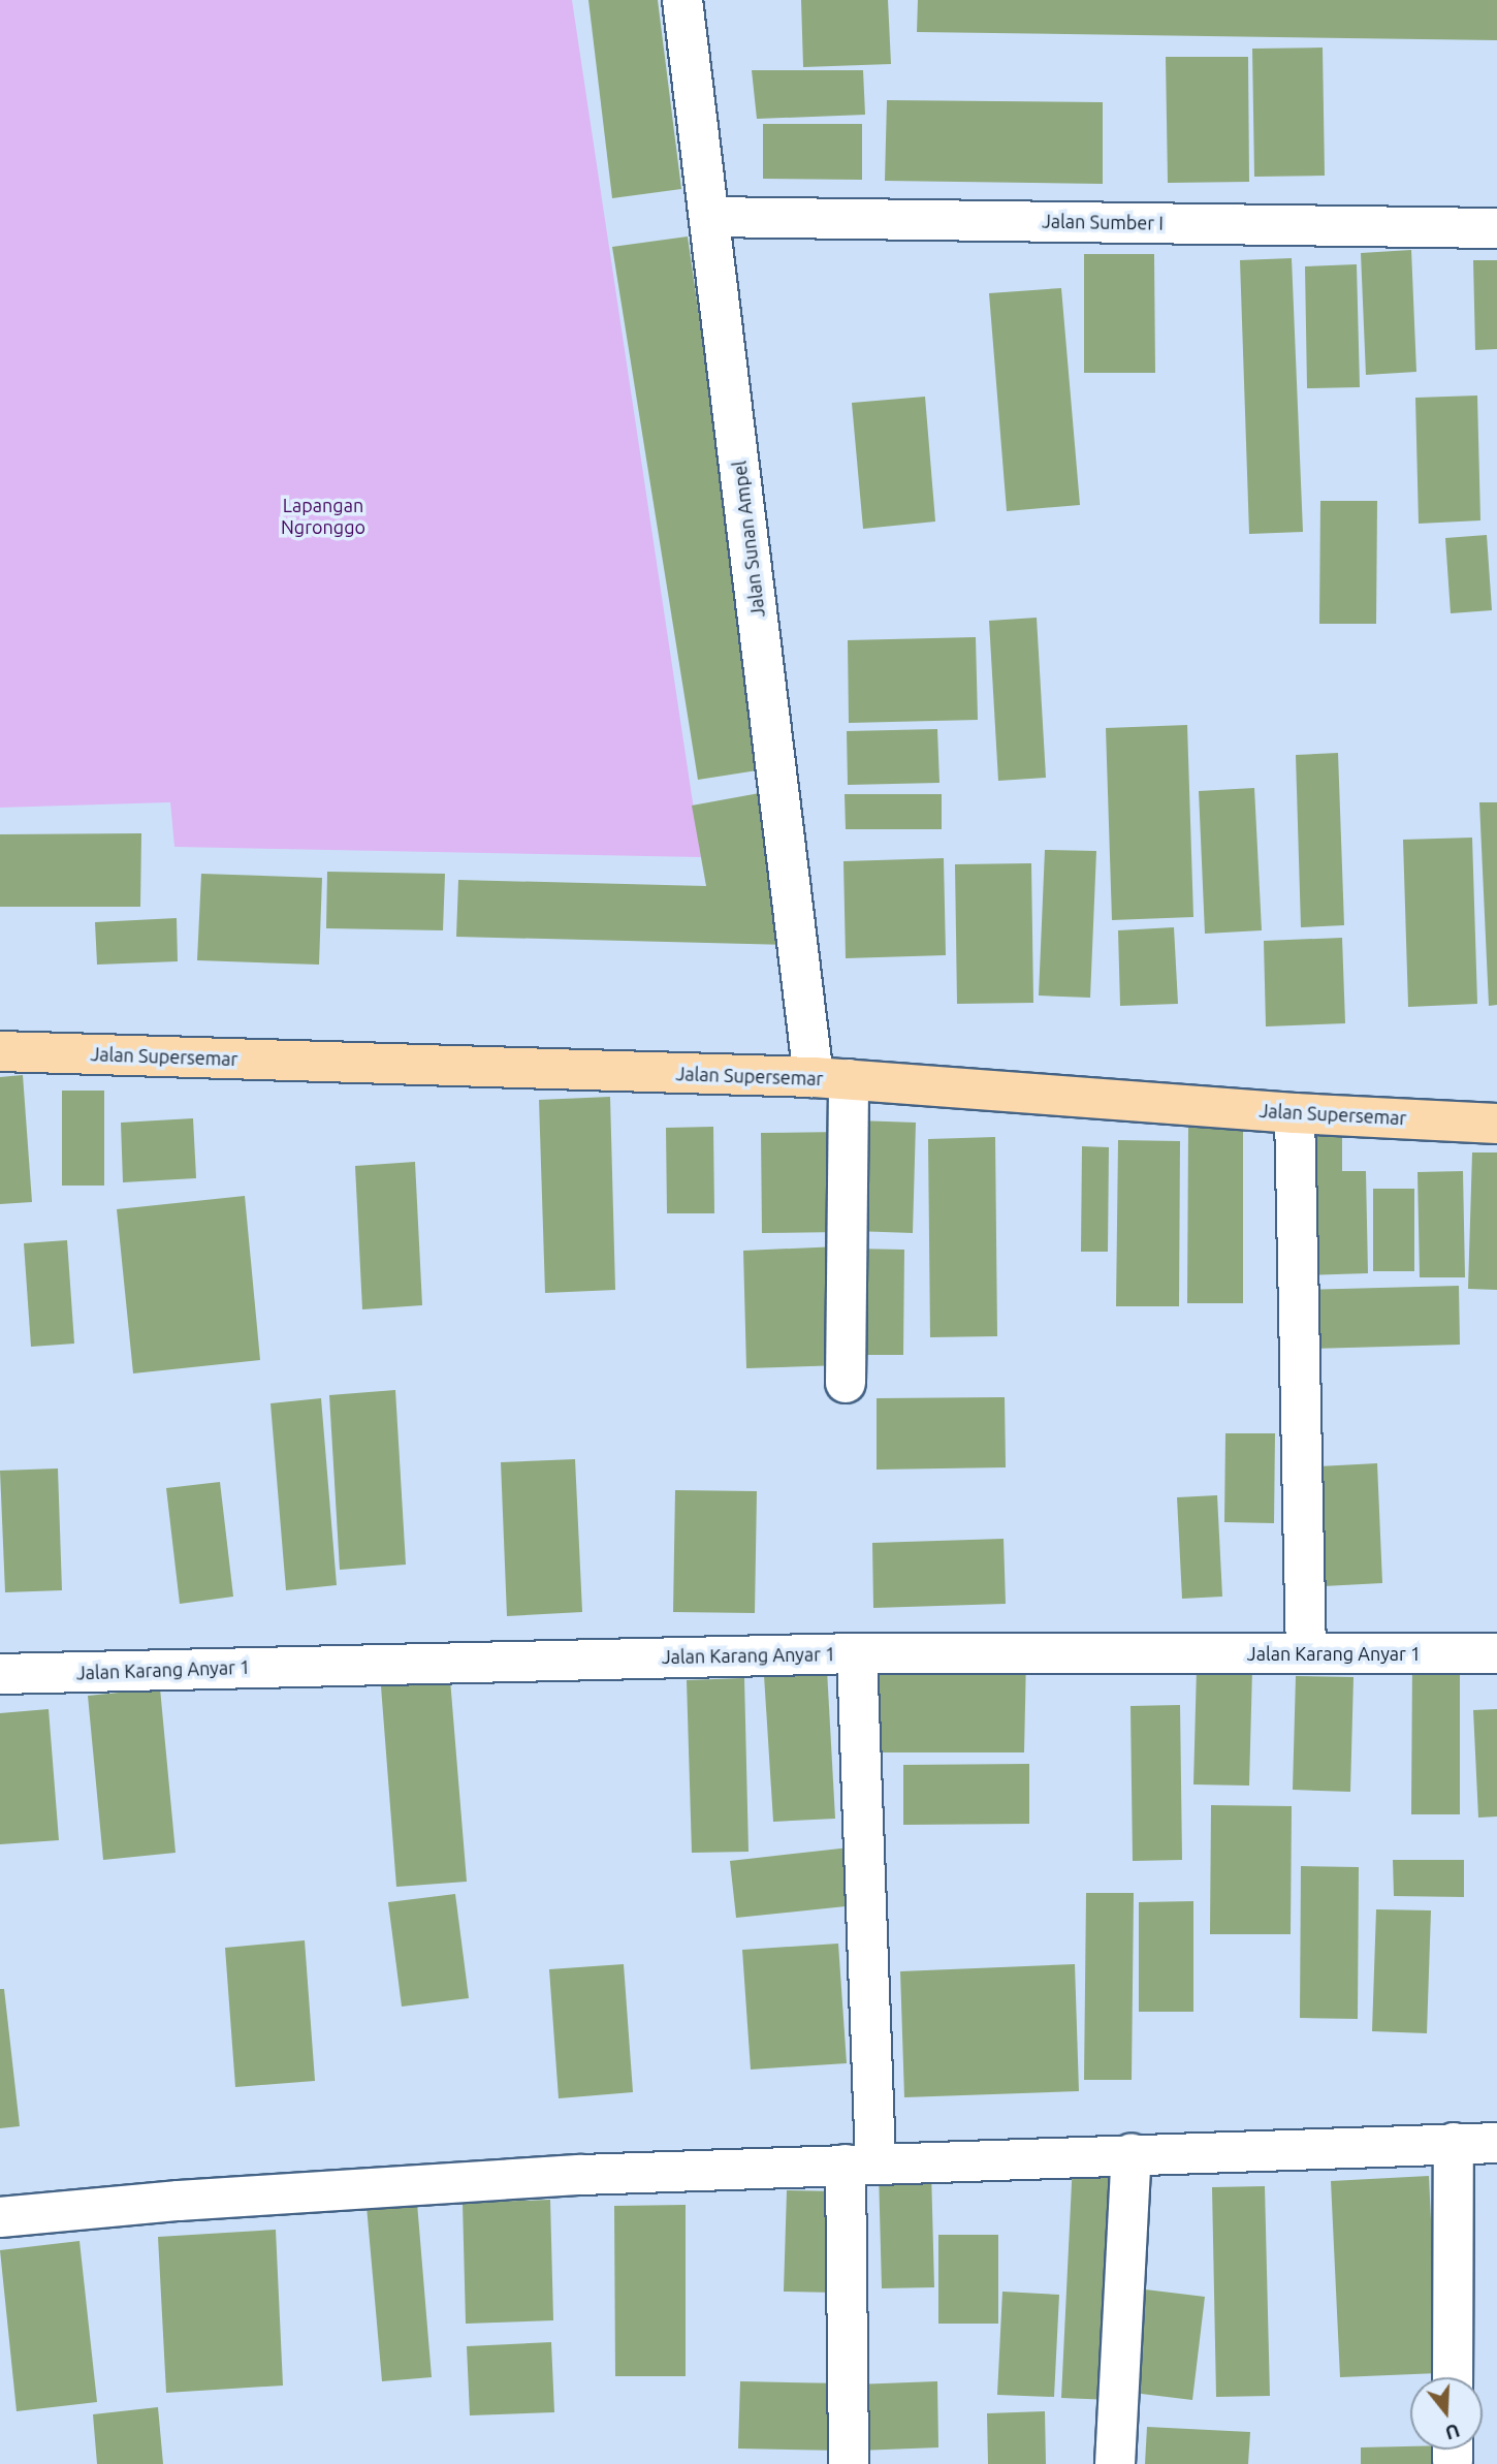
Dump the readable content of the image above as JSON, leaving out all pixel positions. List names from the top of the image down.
{
  "streets": {
    "main road": ["Jalan Supersemar"],
    "street": ["Jalan Sumber I", "Jalan Sunan Ampel", "Jalan Karang Anyar 1"]
  },
  "crossings": [
    ["Jalan Sumber I", "Jalan Sunan Ampel"],
    ["Jalan Sunan Ampel", "Jalan Supersemar"]
  ],
  "parks": ["Lapangan Ngronggo"],
  "north": "bottom"
}
